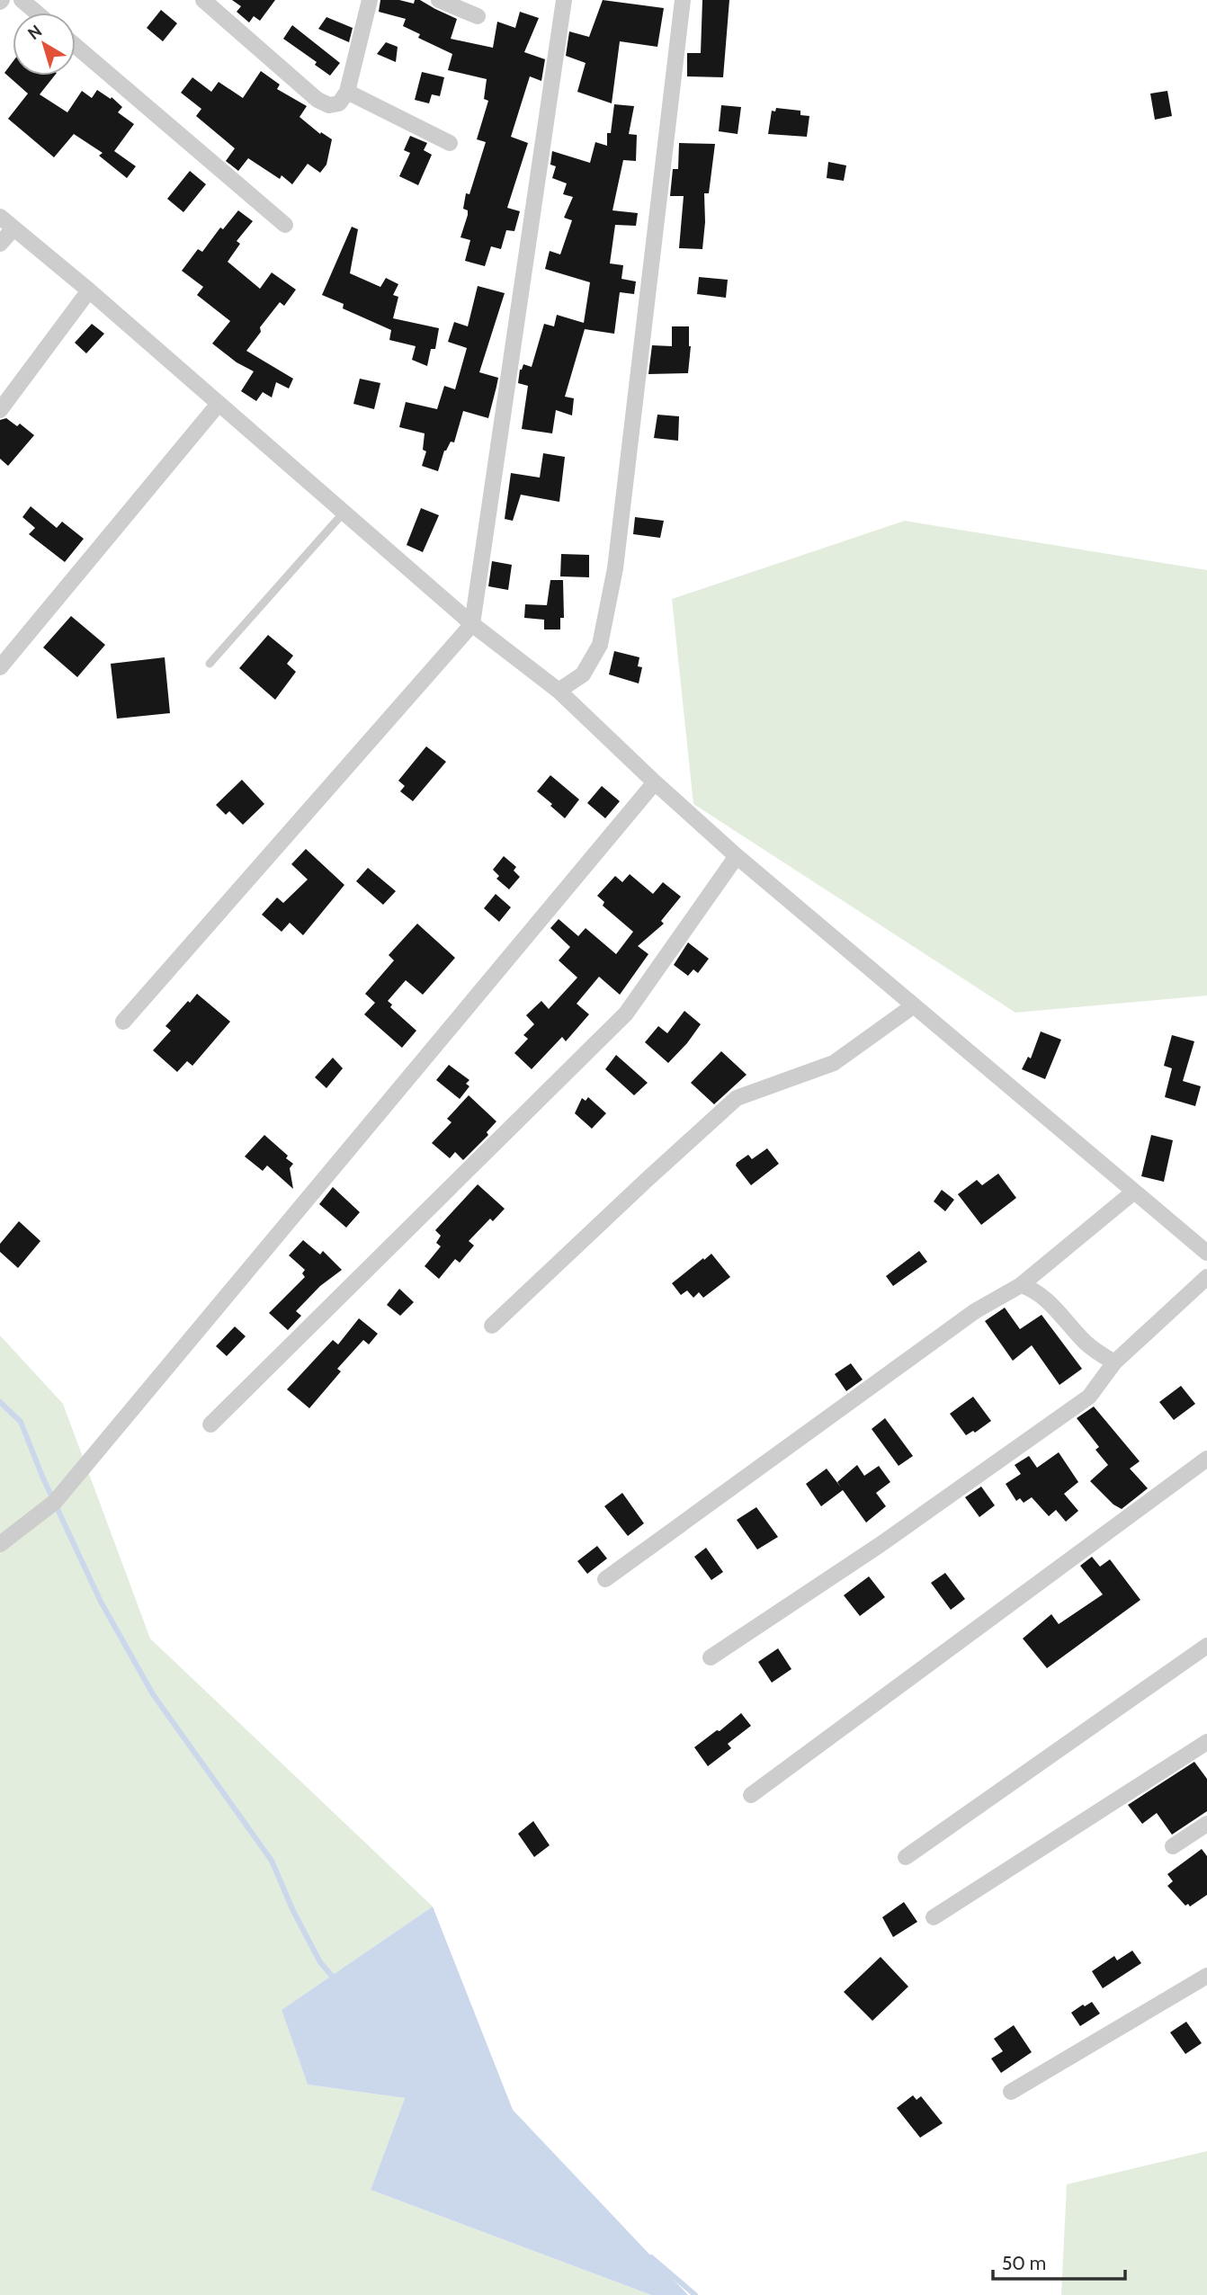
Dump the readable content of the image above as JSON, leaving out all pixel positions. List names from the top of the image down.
{
  "scale_bar": "50 m",
  "north": "top left"
}
